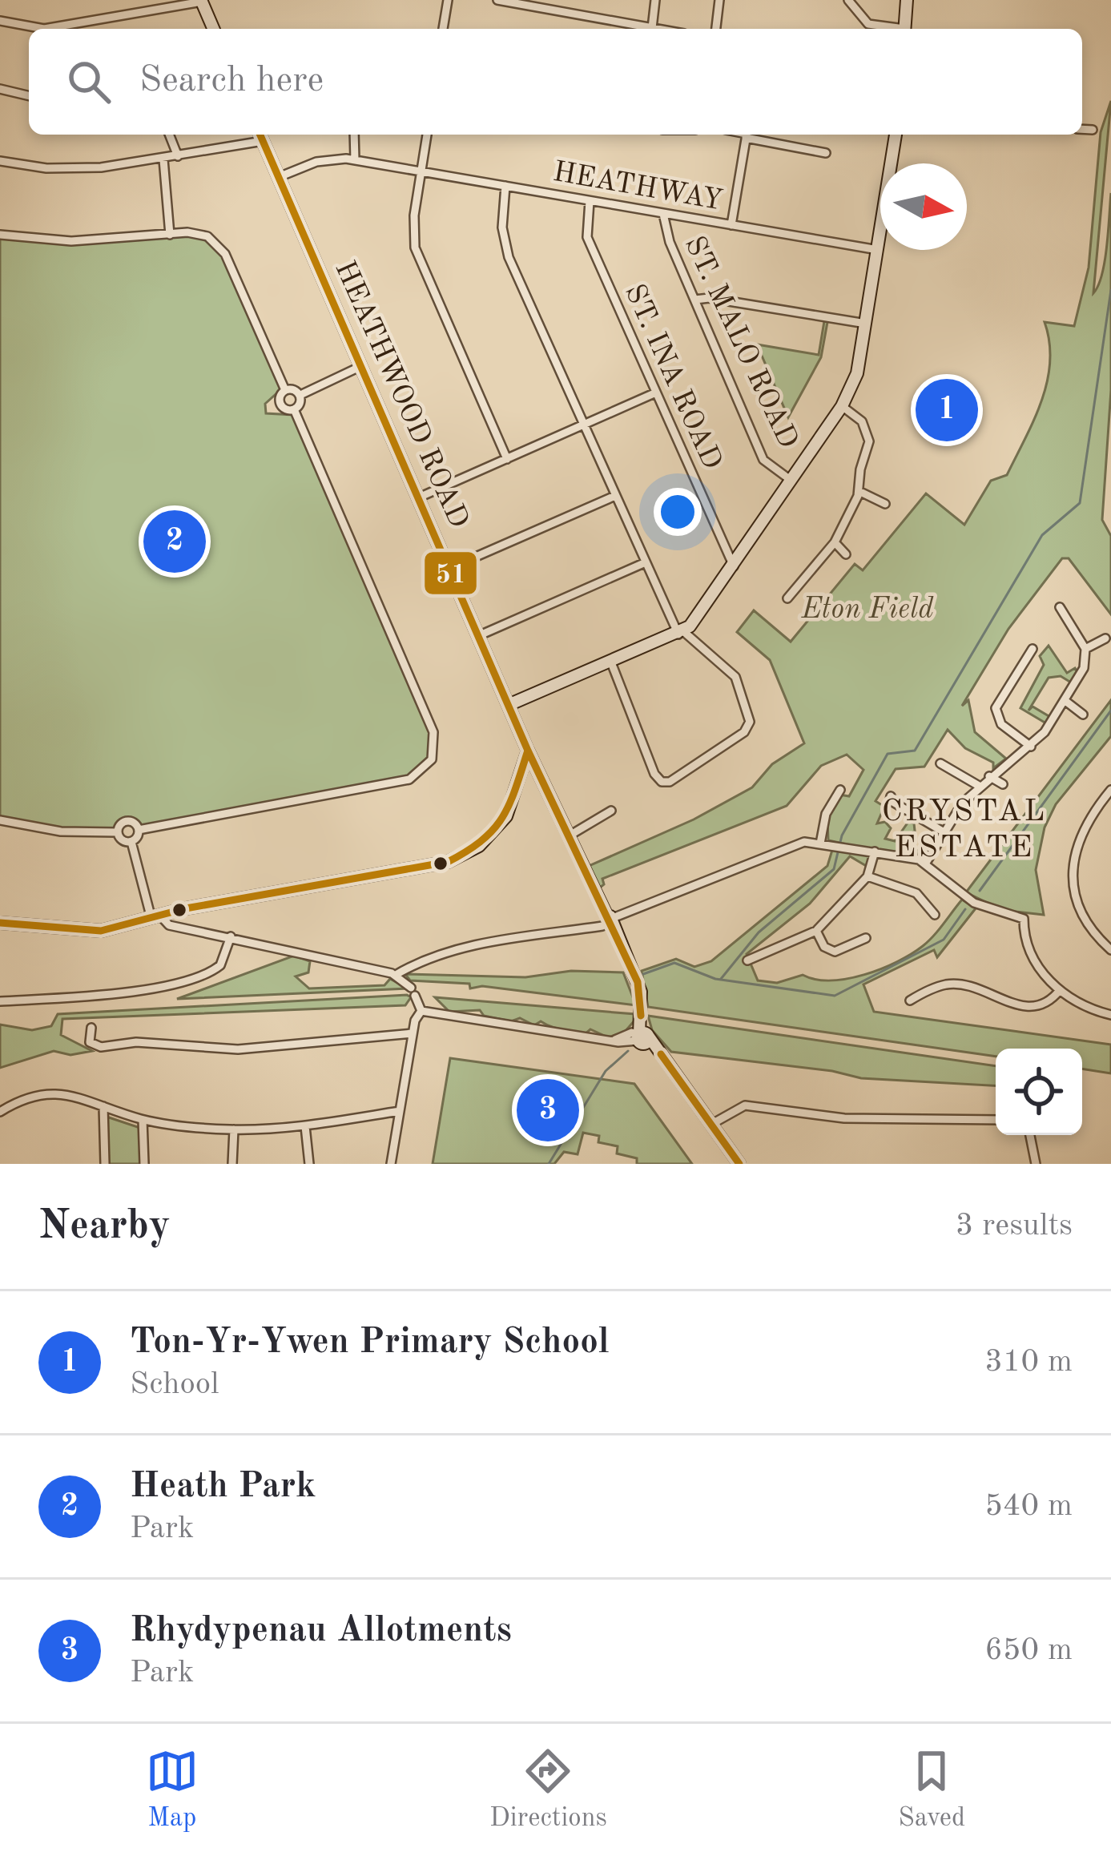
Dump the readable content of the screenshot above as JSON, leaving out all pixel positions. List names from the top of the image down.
{
  "streets": {
    "street": [
      "HEATHWAY",
      "ST. MALO ROAD",
      "ST. INA ROAD",
      "HEATHWOOD ROAD"
    ]
  },
  "crossings": [
    ["HEATHWAY", "ST. MALO ROAD"],
    ["HEATHWAY", "ST. INA ROAD"],
    ["HEATHWAY", "HEATHWOOD ROAD"]
  ],
  "districts": ["CRYSTAL ESTATE"],
  "parks": ["Eton Field"],
  "lines": ["transit line 51"],
  "north": "right",
  "page": {
    "search": "Search here",
    "pins": ["1", "2", "3"],
    "heading": ["Nearby", "3 results"],
    "list": [
      {
        "mark": "1",
        "name": "Ton-Yr-Ywen Primary School",
        "note": "School",
        "value": "310 m"
      },
      {
        "mark": "2",
        "name": "Heath Park",
        "note": "Park",
        "value": "540 m"
      },
      {
        "mark": "3",
        "name": "Rhydypenau Allotments",
        "note": "Park",
        "value": "650 m"
      }
    ],
    "nav": ["Map", "Directions", "Saved"]
  }
}
